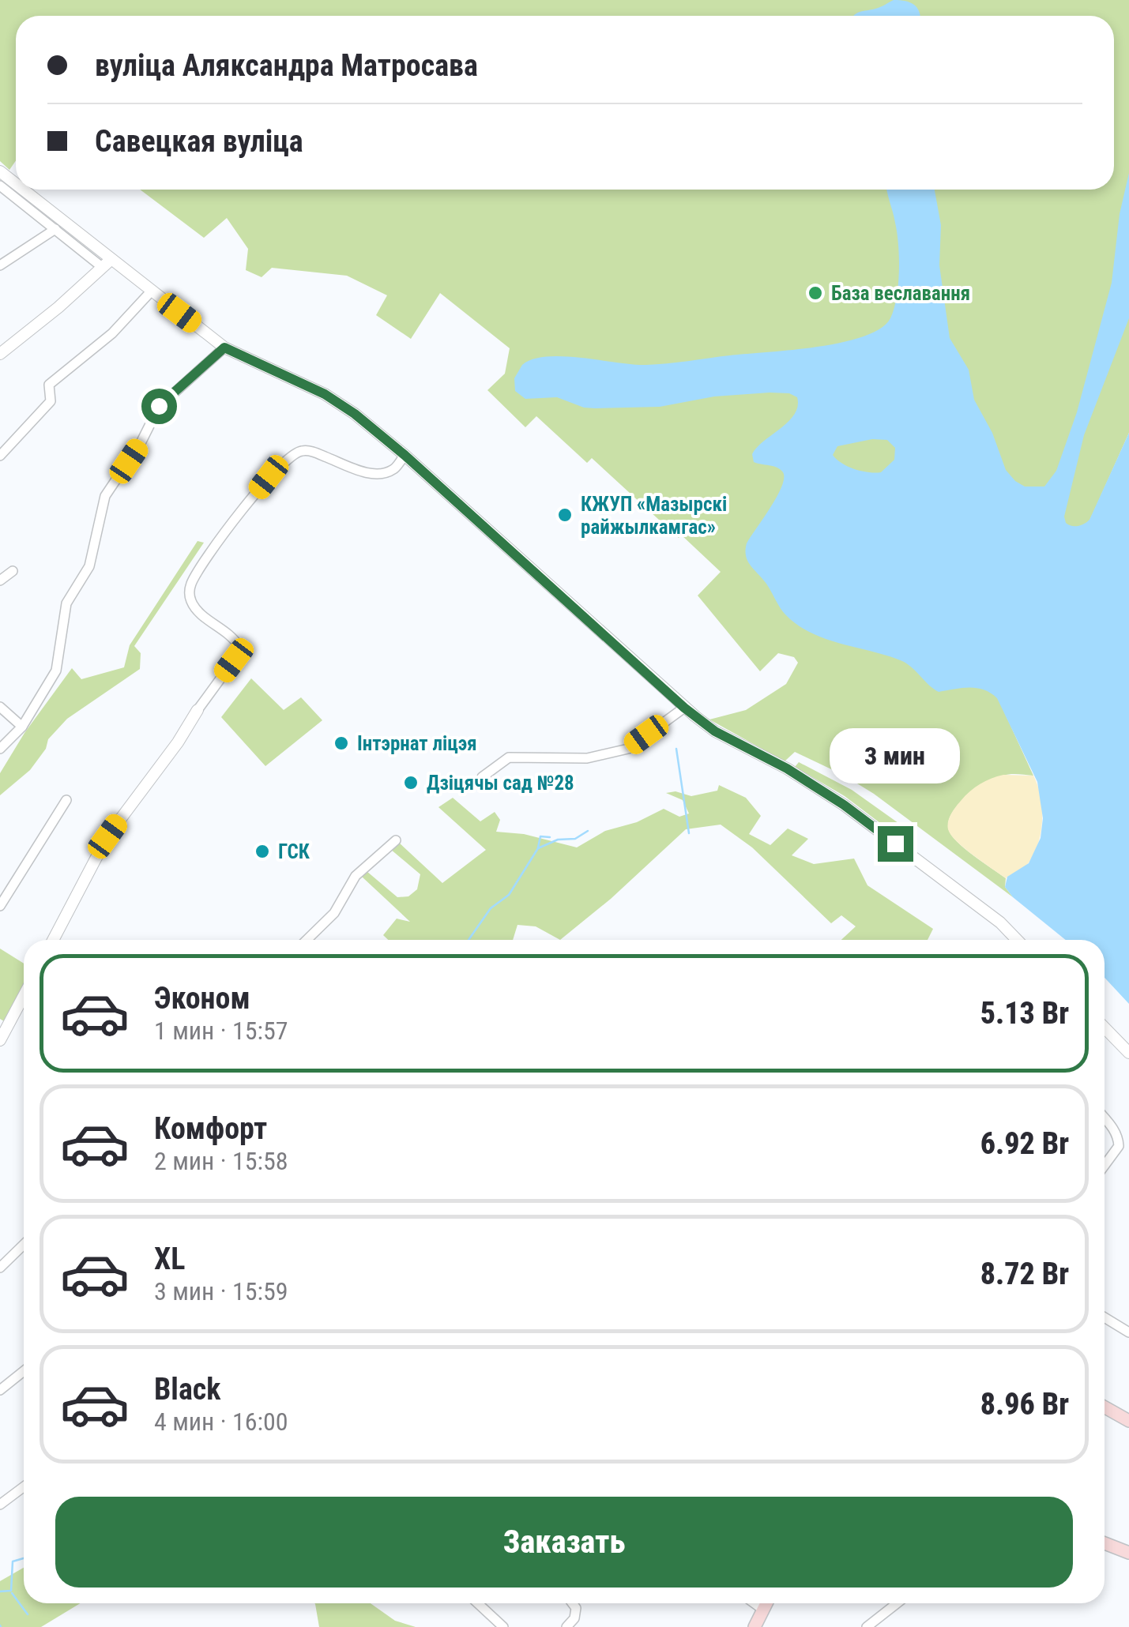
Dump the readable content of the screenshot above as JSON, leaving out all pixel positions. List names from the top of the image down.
{
  "places": [
    "База веславання",
    "КЖУП «Мазырскі райжылкамгас»",
    "Інтэрнат ліцэя",
    "Дзіцячы сад №28",
    "ГСК"
  ],
  "page": {
    "banner": ["вуліца Аляксандра Матросава", "Савецкая вуліца"],
    "bubble": "3 мин",
    "list": [
      {
        "name": "Эконом",
        "note": "1 мин · 15:57",
        "value": "5.13 Br"
      },
      {
        "name": "Комфорт",
        "note": "2 мин · 15:58",
        "value": "6.92 Br"
      },
      {
        "name": "XL",
        "note": "3 мин · 15:59",
        "value": "8.72 Br"
      },
      {
        "name": "Black",
        "note": "4 мин · 16:00",
        "value": "8.96 Br"
      }
    ],
    "buttons": "Заказать"
  }
}
